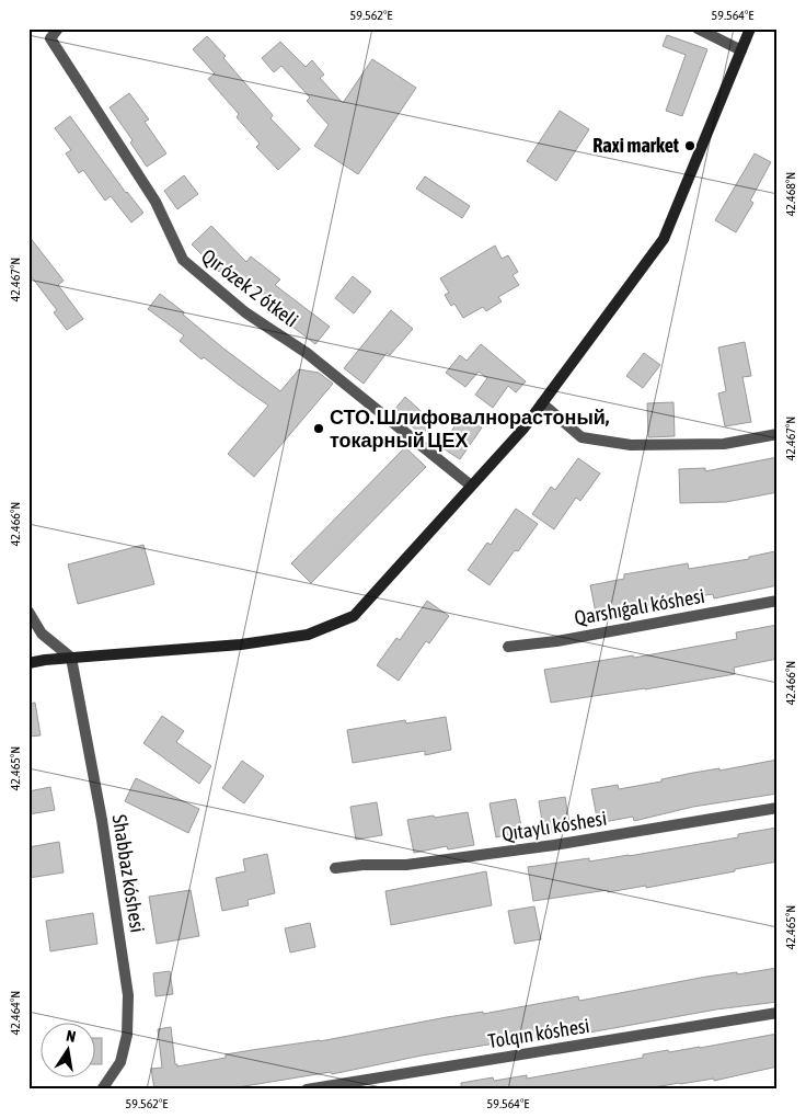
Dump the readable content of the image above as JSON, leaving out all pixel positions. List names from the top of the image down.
{
  "streets": {
    "street": [
      "Qır ózek 2 ótkeli",
      "Qarshıǵalı kóshesi",
      "Qıtaylı kóshesi",
      "Shabbaz kóshesi",
      "Tolqın kóshesi"
    ]
  },
  "places": ["Raxi market", "СТО. Шлифовалнорастоный, токарный ЦЕХ"],
  "north": "top",
  "coordinates": [
    "59.562°E",
    "59.564°E",
    "42.468°N",
    "42.467°N",
    "42.466°N",
    "42.465°N",
    "42.464°N"
  ]
}
